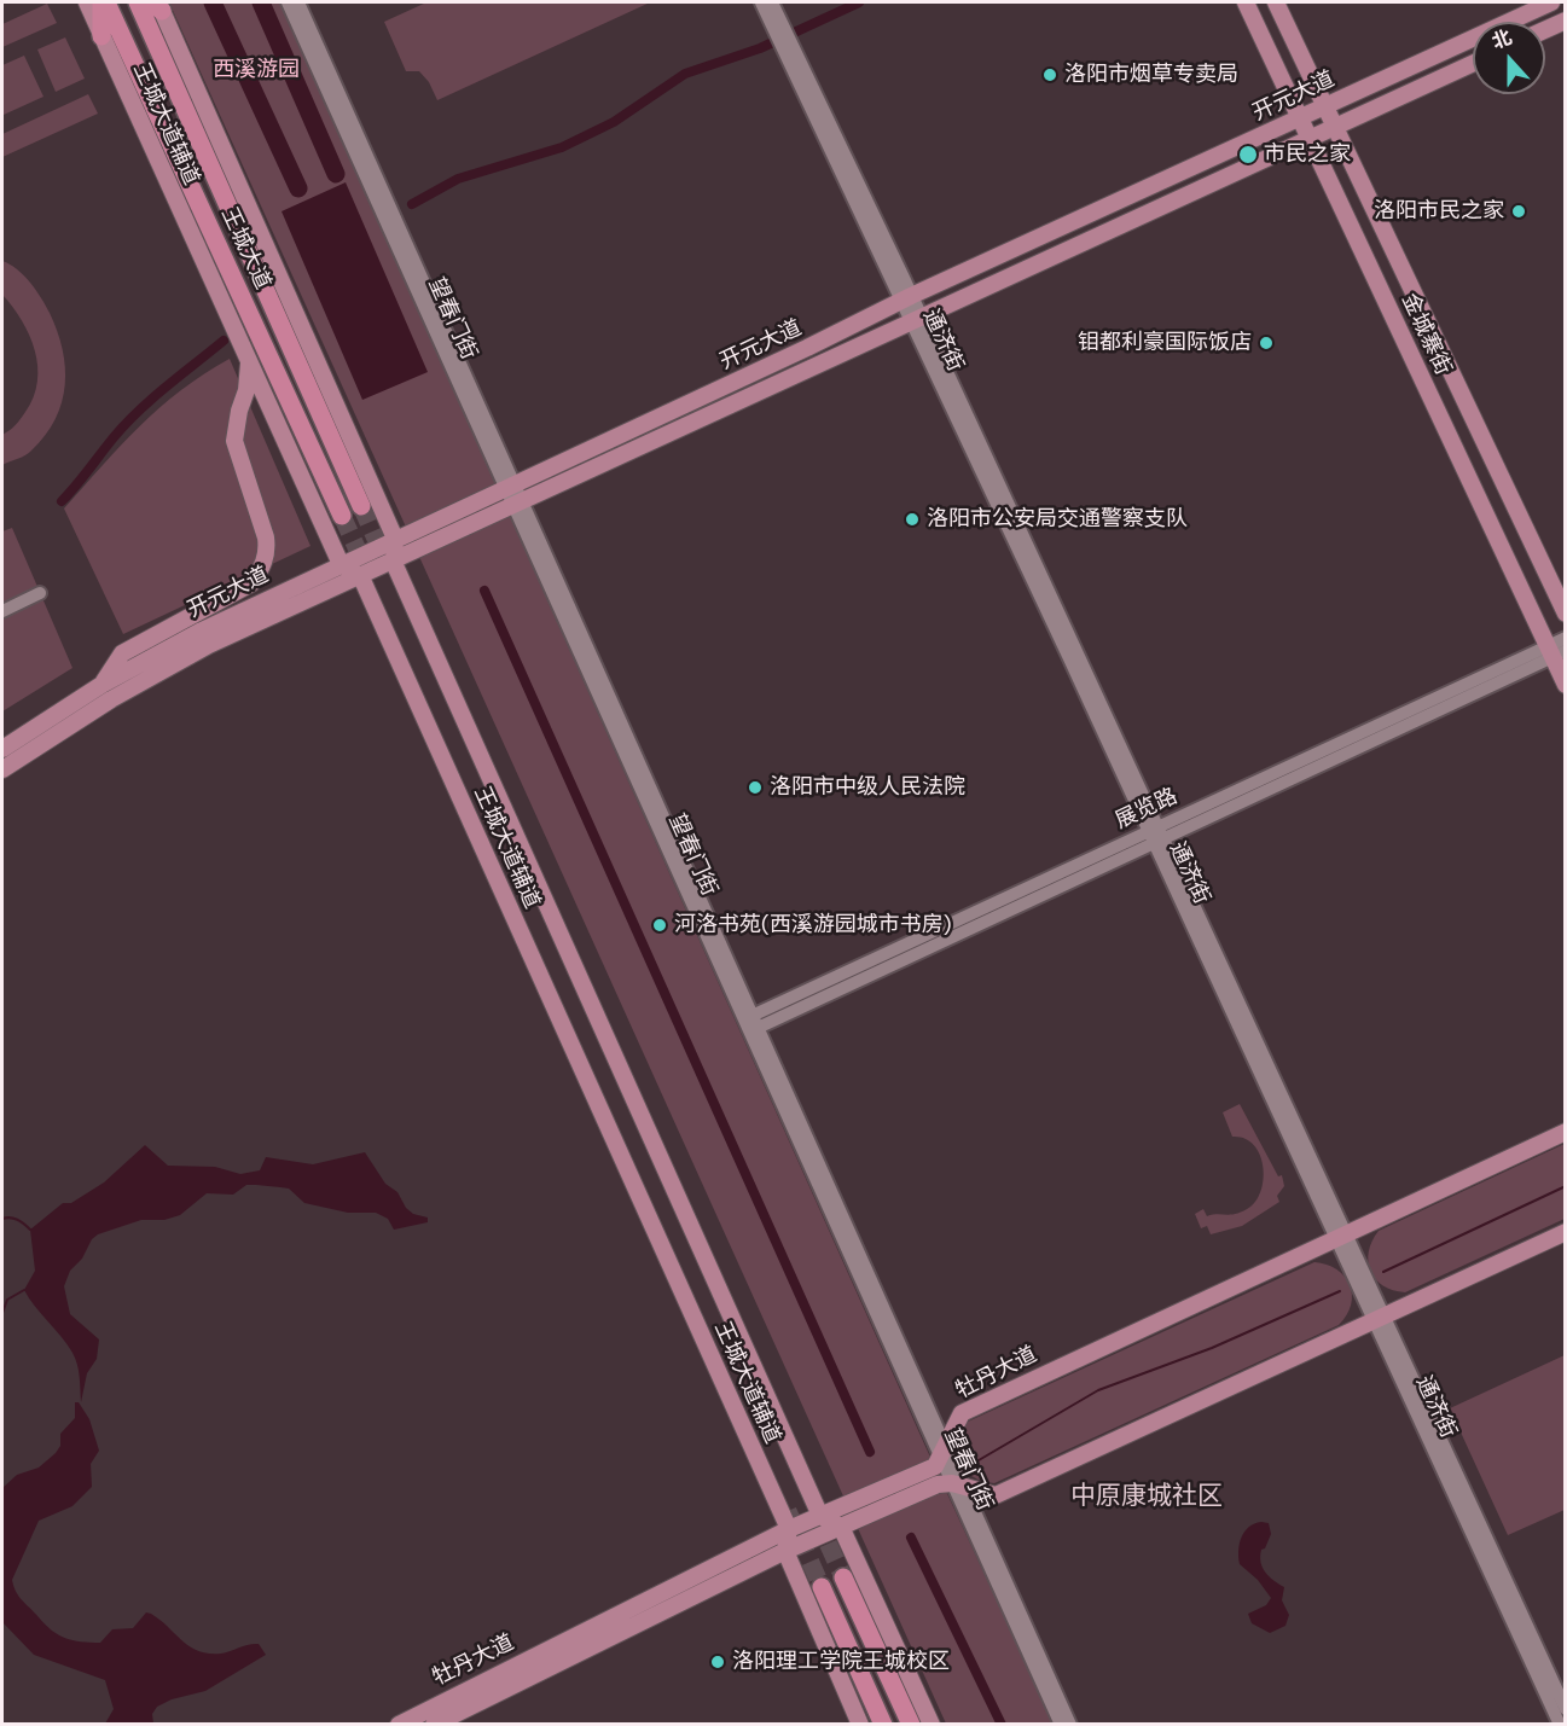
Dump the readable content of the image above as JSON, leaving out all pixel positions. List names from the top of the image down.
{
  "streets": {
    "highway": ["王城大道"],
    "main road": [
      "开元大道",
      "王城大道辅道",
      "金城寨街",
      "牡丹大道"
    ],
    "street": ["望春门街", "通济街", "展览路"]
  },
  "crossings": [
    ["开元大道", "王城大道辅道"],
    ["开元大道", "望春门街"],
    ["开元大道", "金城寨街"],
    ["开元大道", "通济街"],
    ["王城大道辅道", "牡丹大道"],
    ["望春门街", "展览路"],
    ["望春门街", "牡丹大道"],
    ["金城寨街", "展览路"],
    ["通济街", "展览路"],
    ["通济街", "牡丹大道"]
  ],
  "districts": ["中原康城社区"],
  "parks": ["西溪游园"],
  "places": [
    "洛阳市烟草专卖局",
    "市民之家",
    "洛阳市民之家",
    "钼都利豪国际饭店",
    "洛阳市公安局交通警察支队",
    "洛阳市中级人民法院",
    "河洛书苑(西溪游园城市书房)",
    "洛阳理工学院王城校区"
  ],
  "north": "top"
}
